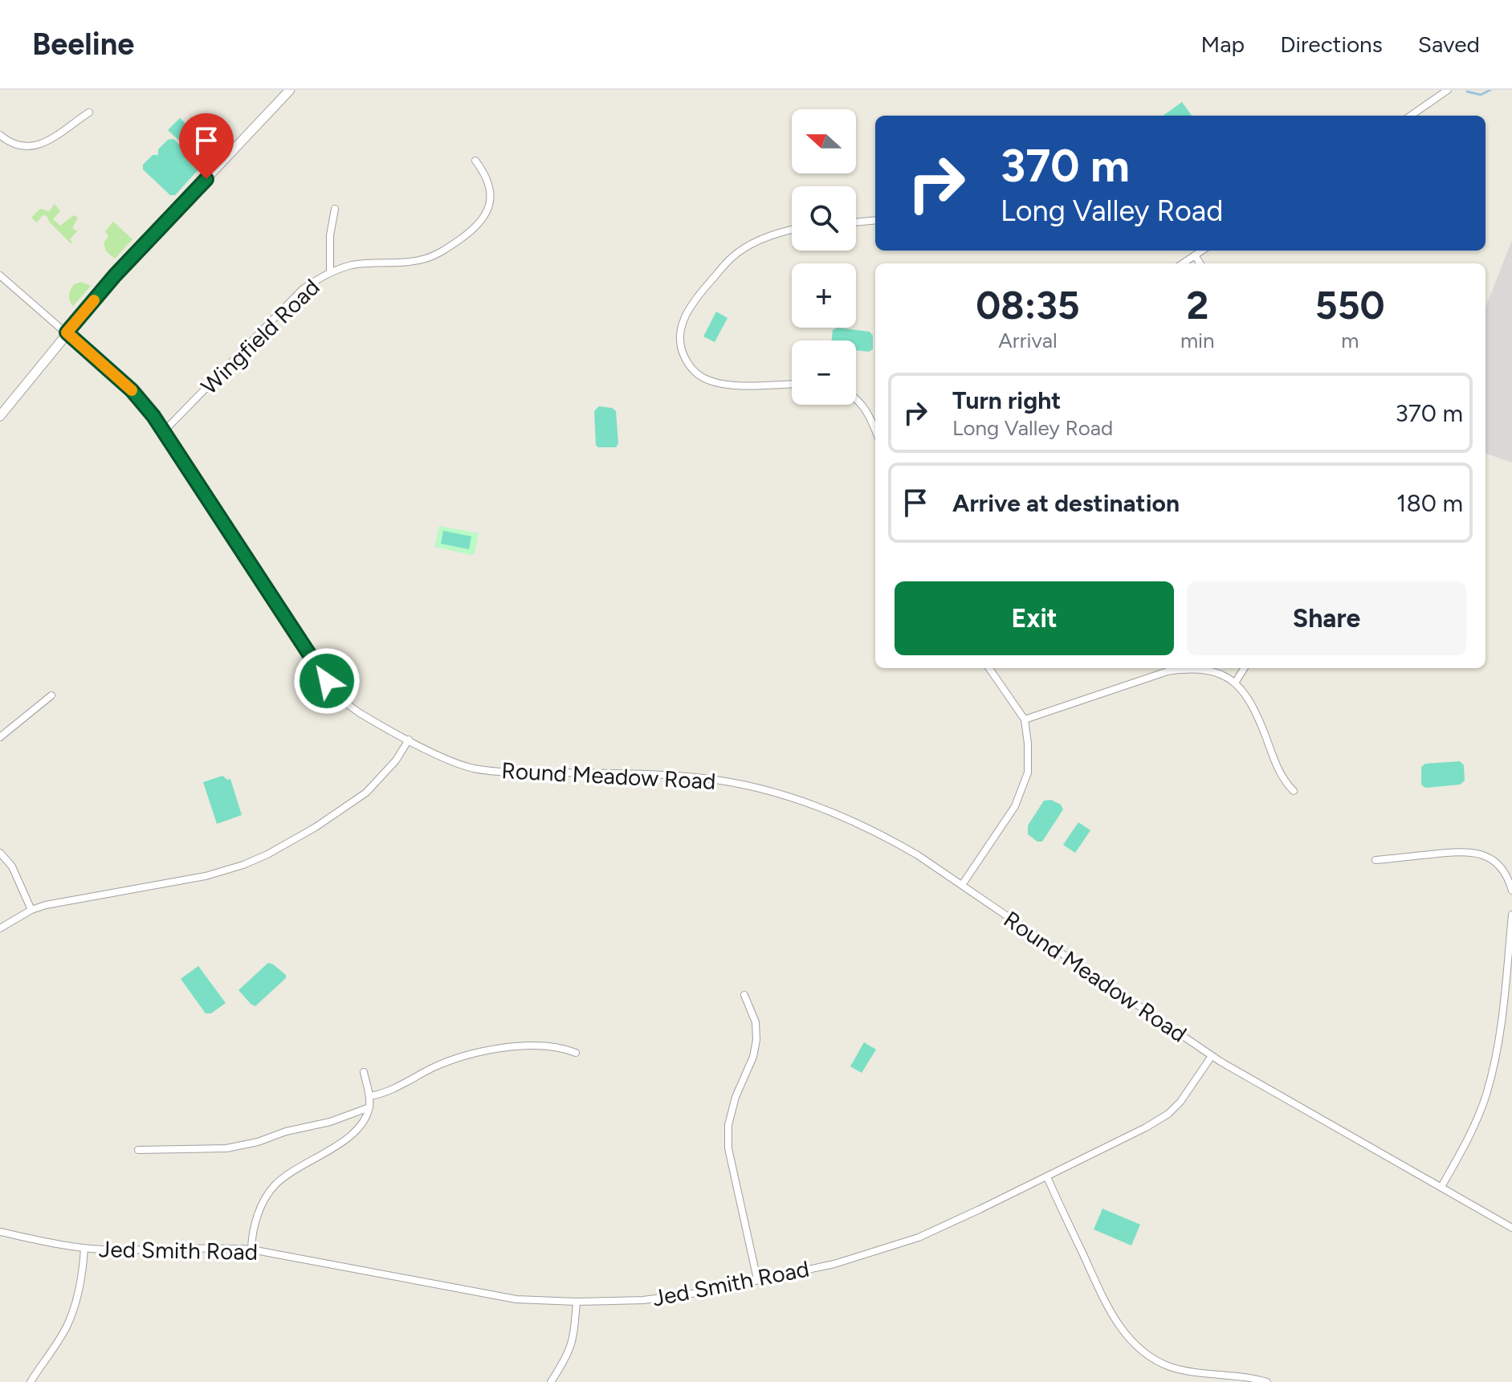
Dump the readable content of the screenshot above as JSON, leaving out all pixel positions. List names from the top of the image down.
{
  "streets": {
    "street": ["Wingfield Road", "Round Meadow Road", "Jed Smith Road"]
  },
  "crossings": [
    ["Wingfield Road", "Round Meadow Road"],
    ["Round Meadow Road", "Jed Smith Road"]
  ],
  "north": "left",
  "page": {
    "header": "Beeline",
    "nav": ["Map", "Directions", "Saved"],
    "map_buttons": ["+", "−"],
    "turn": ["370 m", "Long Valley Road"],
    "eta": [
      "08:35",
      "Arrival",
      "2",
      "min",
      "550",
      "m"
    ],
    "list": [
      {
        "name": "Turn right",
        "note": "Long Valley Road",
        "value": "370 m"
      },
      {
        "name": "Arrive at destination",
        "value": "180 m"
      }
    ],
    "buttons": ["Exit", "Share"]
  }
}
